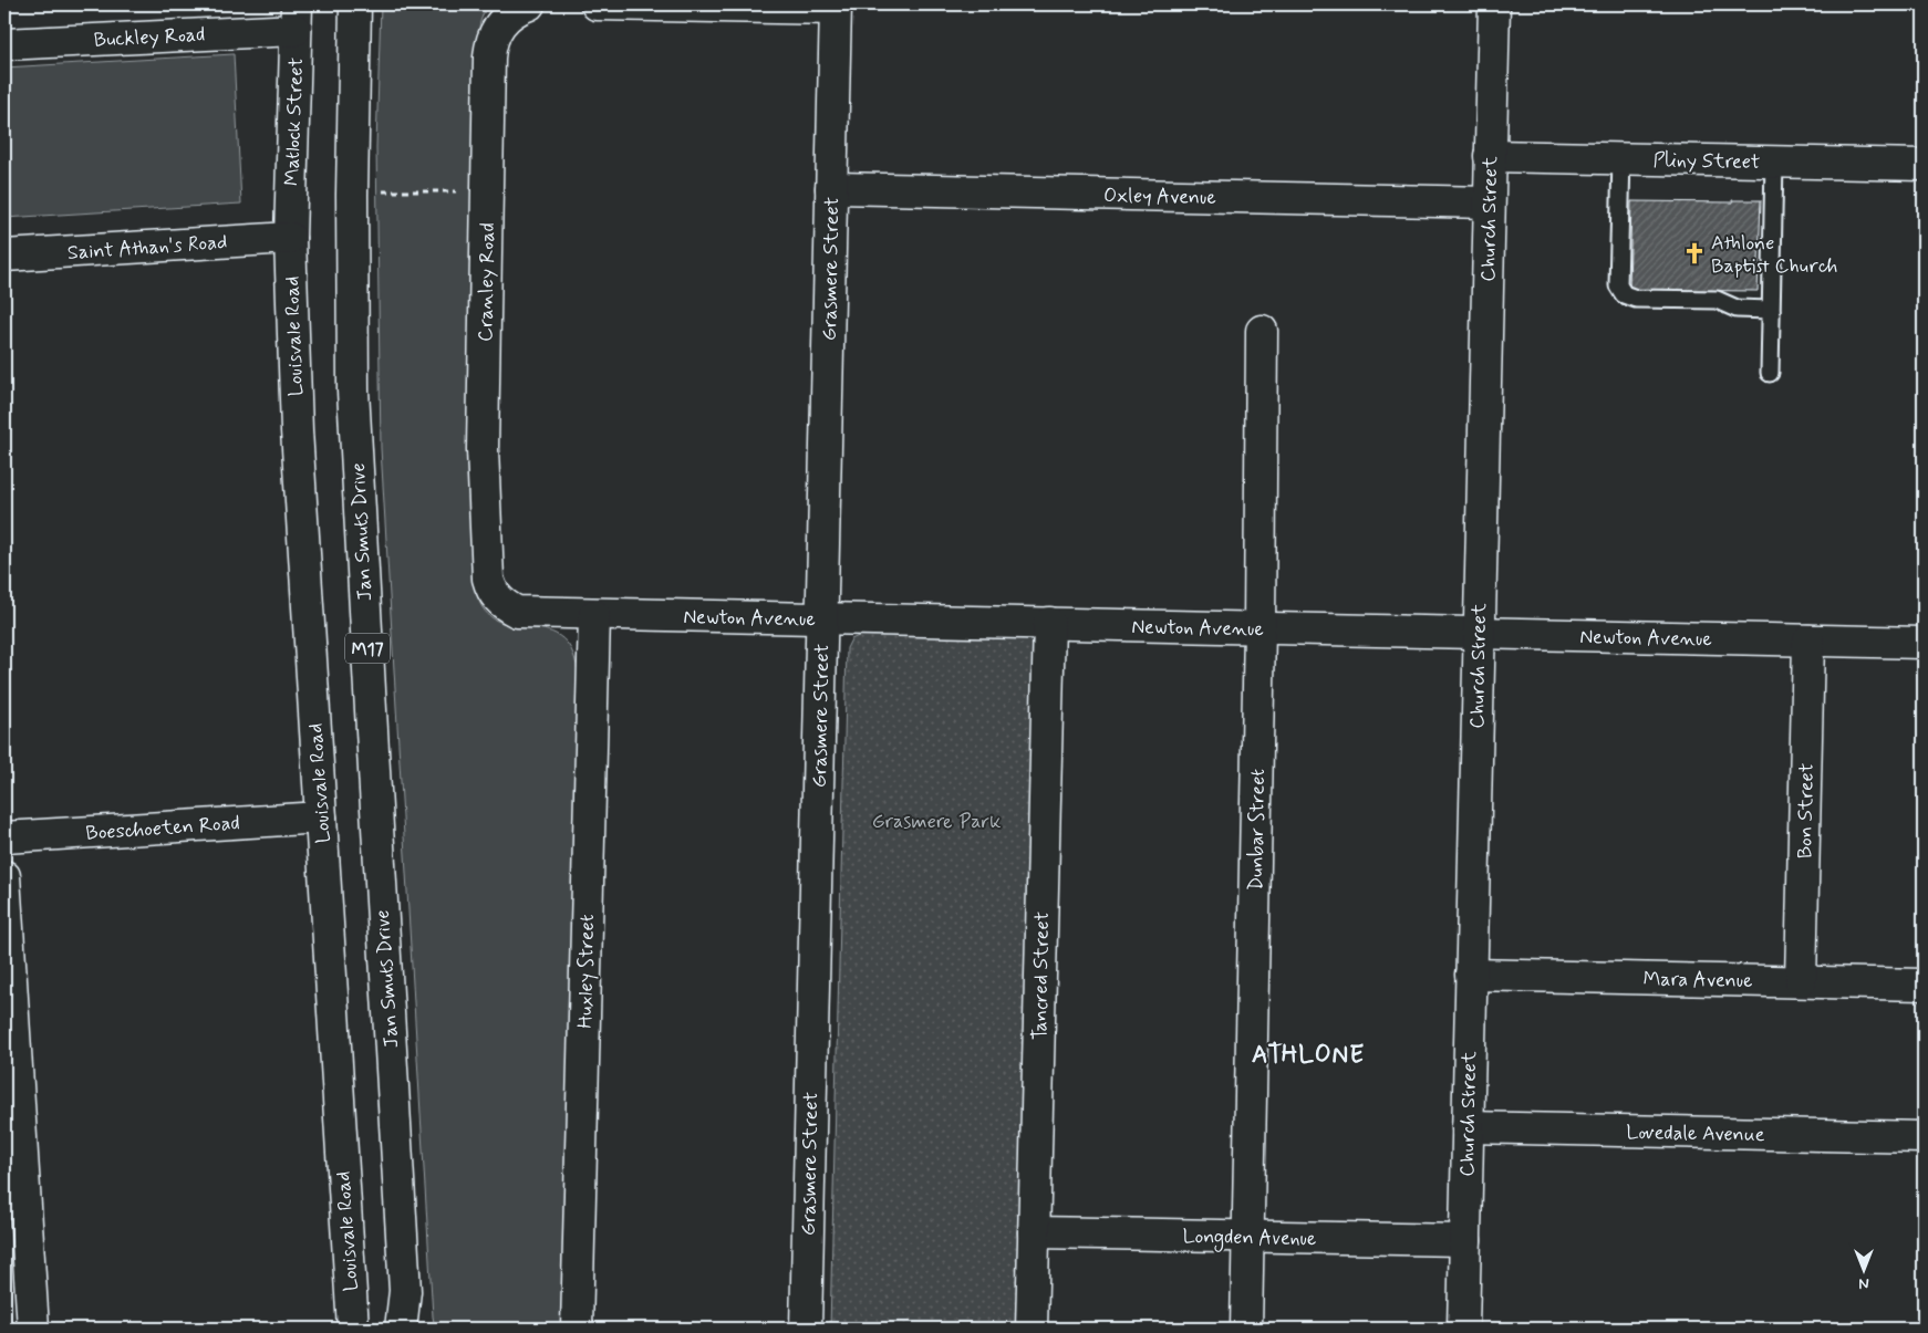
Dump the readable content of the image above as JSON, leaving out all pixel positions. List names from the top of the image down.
{
  "streets": {
    "street": [
      "Buckley Road",
      "Matlock Street",
      "Pliny Street",
      "Oxley Avenue",
      "Church Street",
      "Saint Athan's Road",
      "Grasmere Street",
      "Cranley Road",
      "Louisvale Road",
      "Jan Smuts Drive",
      "Newton Avenue",
      "M17",
      "Bon Street",
      "Boeschoeten Road",
      "Dunbar Street",
      "Huxley Street",
      "Tancred Street",
      "Mara Avenue",
      "Lovedale Avenue",
      "Longden Avenue"
    ]
  },
  "crossings": [
    ["Buckley Road", "Matlock Street"],
    ["Matlock Street", "Saint Athan's Road"],
    ["Matlock Street", "Louisvale Road"],
    ["Pliny Street", "Church Street"],
    ["Oxley Avenue", "Church Street"],
    ["Oxley Avenue", "Grasmere Street"],
    ["Church Street", "Newton Avenue"],
    ["Church Street", "Mara Avenue"],
    ["Church Street", "Lovedale Avenue"],
    ["Church Street", "Longden Avenue"],
    ["Saint Athan's Road", "Louisvale Road"],
    ["Grasmere Street", "Newton Avenue"],
    ["Cranley Road", "Newton Avenue"],
    ["Louisvale Road", "Boeschoeten Road"],
    ["Newton Avenue", "Bon Street"],
    ["Newton Avenue", "Dunbar Street"],
    ["Newton Avenue", "Huxley Street"],
    ["Newton Avenue", "Tancred Street"],
    ["Bon Street", "Mara Avenue"],
    ["Dunbar Street", "Longden Avenue"],
    ["Tancred Street", "Longden Avenue"]
  ],
  "districts": ["ATHLONE"],
  "parks": ["Grasmere Park"],
  "places": {
    "church": ["Athlone Baptist Church"]
  },
  "north": "bottom"
}
